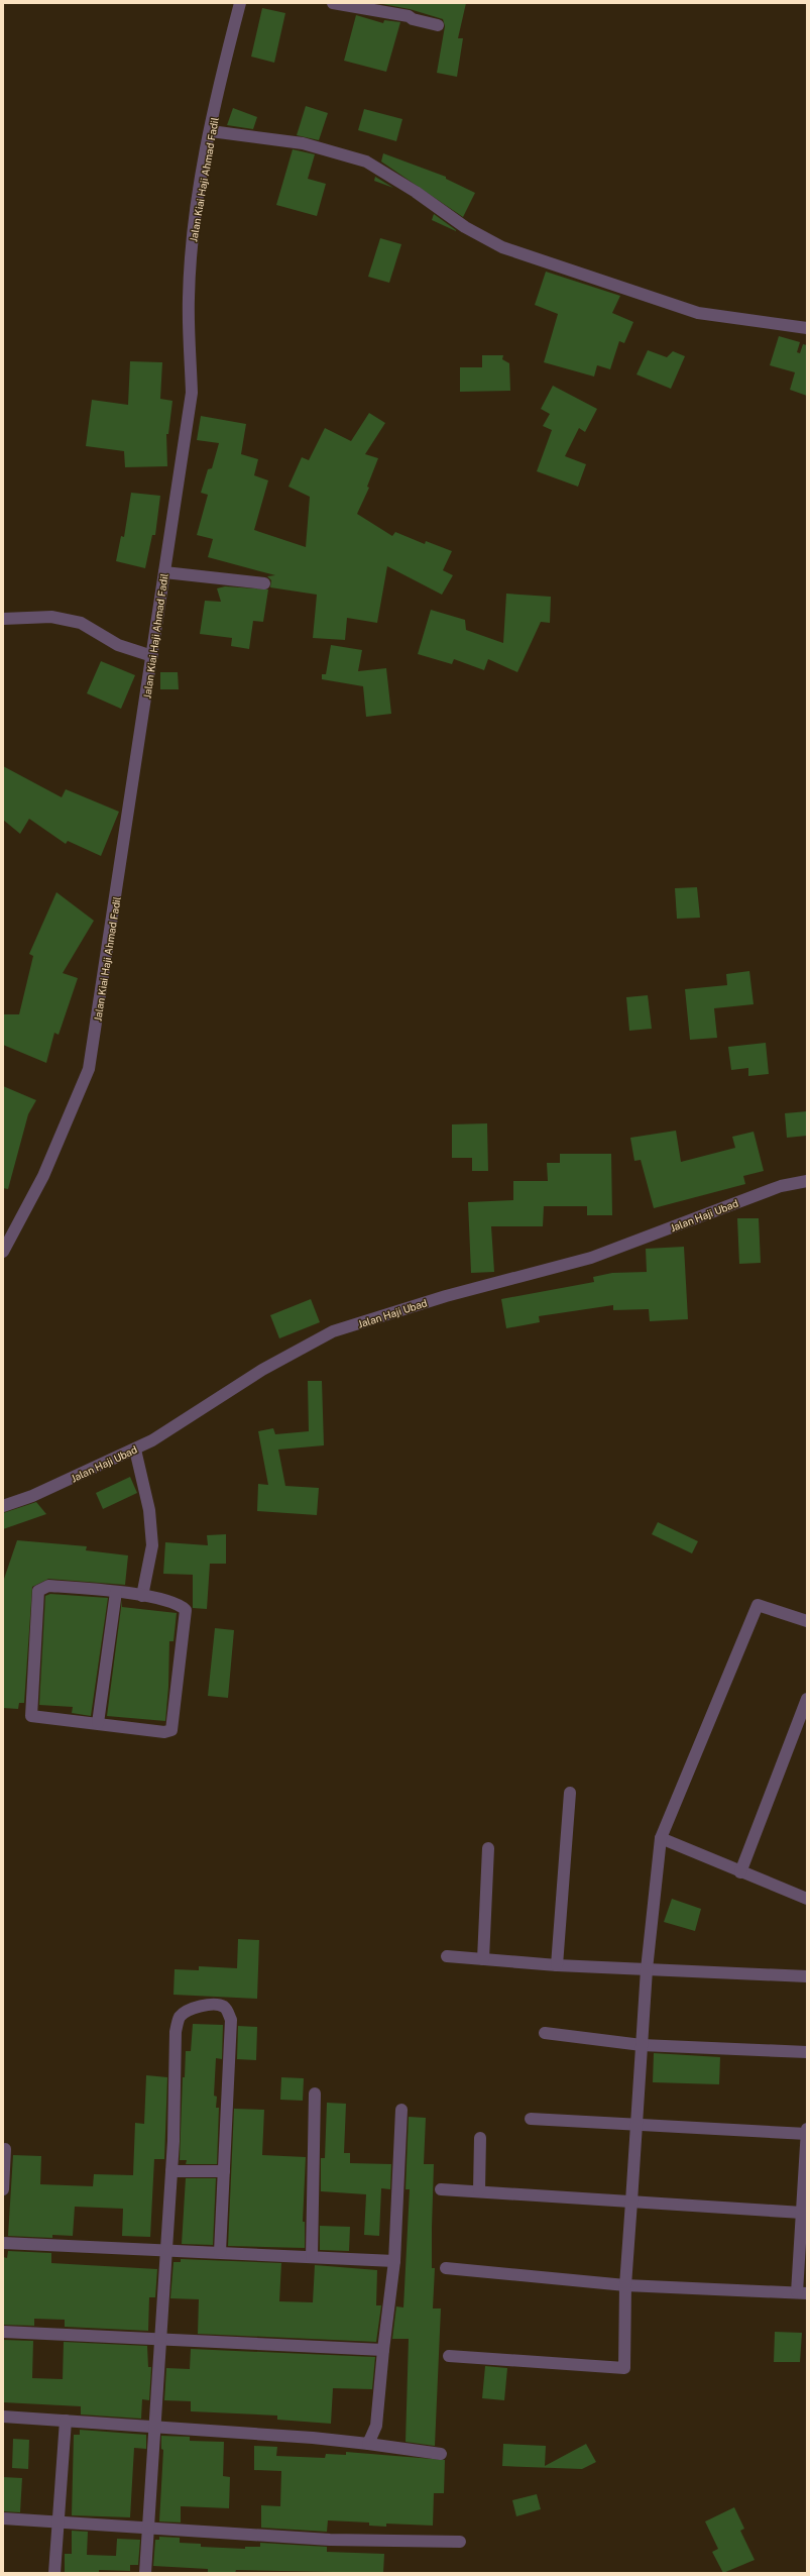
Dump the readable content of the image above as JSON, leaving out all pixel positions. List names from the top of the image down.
{
  "streets": {
    "street": ["Jalan Kiai Haji Ahmad Fadil", "Jalan Haji Ubad"]
  }
}
